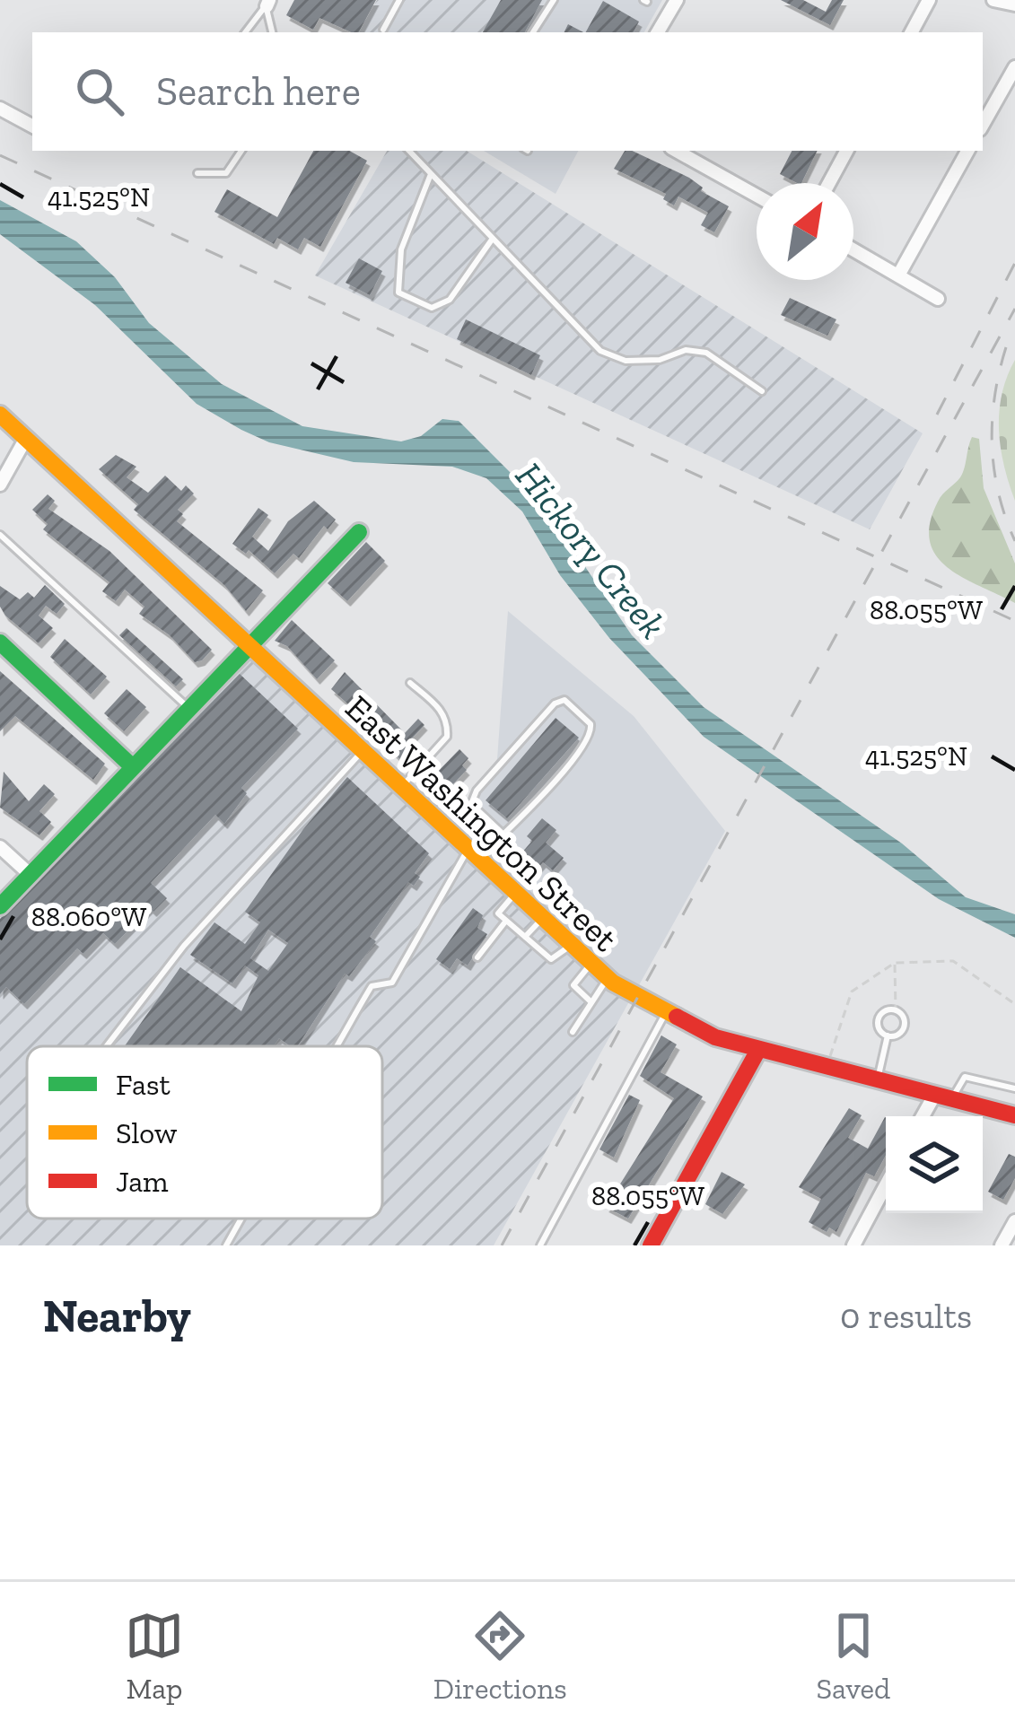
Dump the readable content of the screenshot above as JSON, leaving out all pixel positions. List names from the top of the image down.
{
  "streets": {
    "street": ["East Washington Street"]
  },
  "water": ["Hickory Creek"],
  "legend": ["Fast", "Slow", "Jam"],
  "north": "top right",
  "page": {
    "search": "Search here",
    "heading": ["Nearby", "0 results"],
    "nav": ["Map", "Directions", "Saved"]
  },
  "coordinates": ["41.525°N", "88.055°W", "88.060°W"]
}
